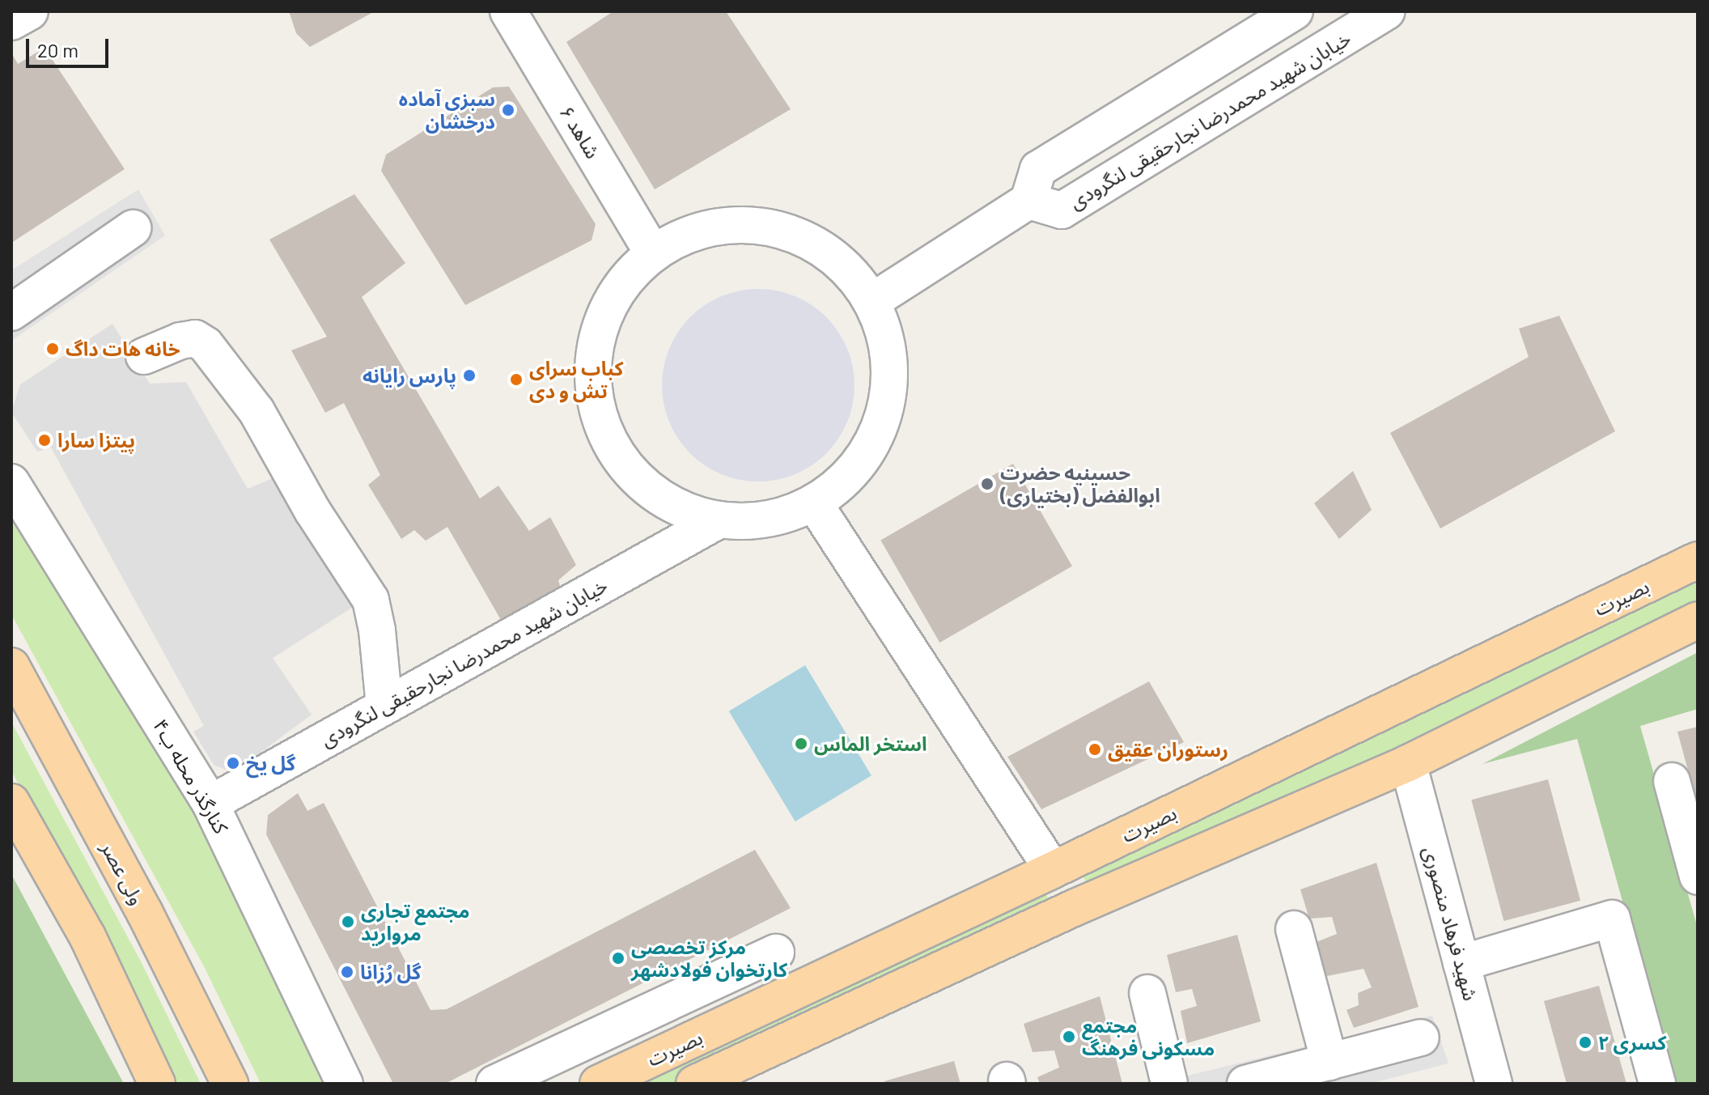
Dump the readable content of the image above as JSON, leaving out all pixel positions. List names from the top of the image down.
{
  "streets": {
    "main road": ["بصیرت", "ولی عصر"],
    "street": [
      "خیابان شهید محمدرضا نجارحقیقی لنگرودی",
      "شاهد ۶",
      "کنارگذر محله ب۴",
      "شهید فرهاد منصوری"
    ]
  },
  "crossings": [
    ["خیابان شهید محمدرضا نجارحقیقی لنگرودی", "کنارگذر محله ب۴"],
    ["بصیرت", "شهید فرهاد منصوری"]
  ],
  "places": [
    "سبزی آماده درخشان",
    "خانه هات داگ",
    "پارس رایانه",
    "کباب سرای تش و دی",
    "پیتزا سارا",
    "حسینیه حضرت ابوالفضل (بختیاری)",
    "استخر الماس",
    "رستوران عقیق",
    "گل یخ",
    "مجتمع تجاری مروارید",
    "مرکز تخصصی کارتخوان فولادشهر",
    "گل رُزانا",
    "مجتمع مسکونی فرهنگ",
    "کسری ۲"
  ],
  "scale_bar": "20 m"
}
